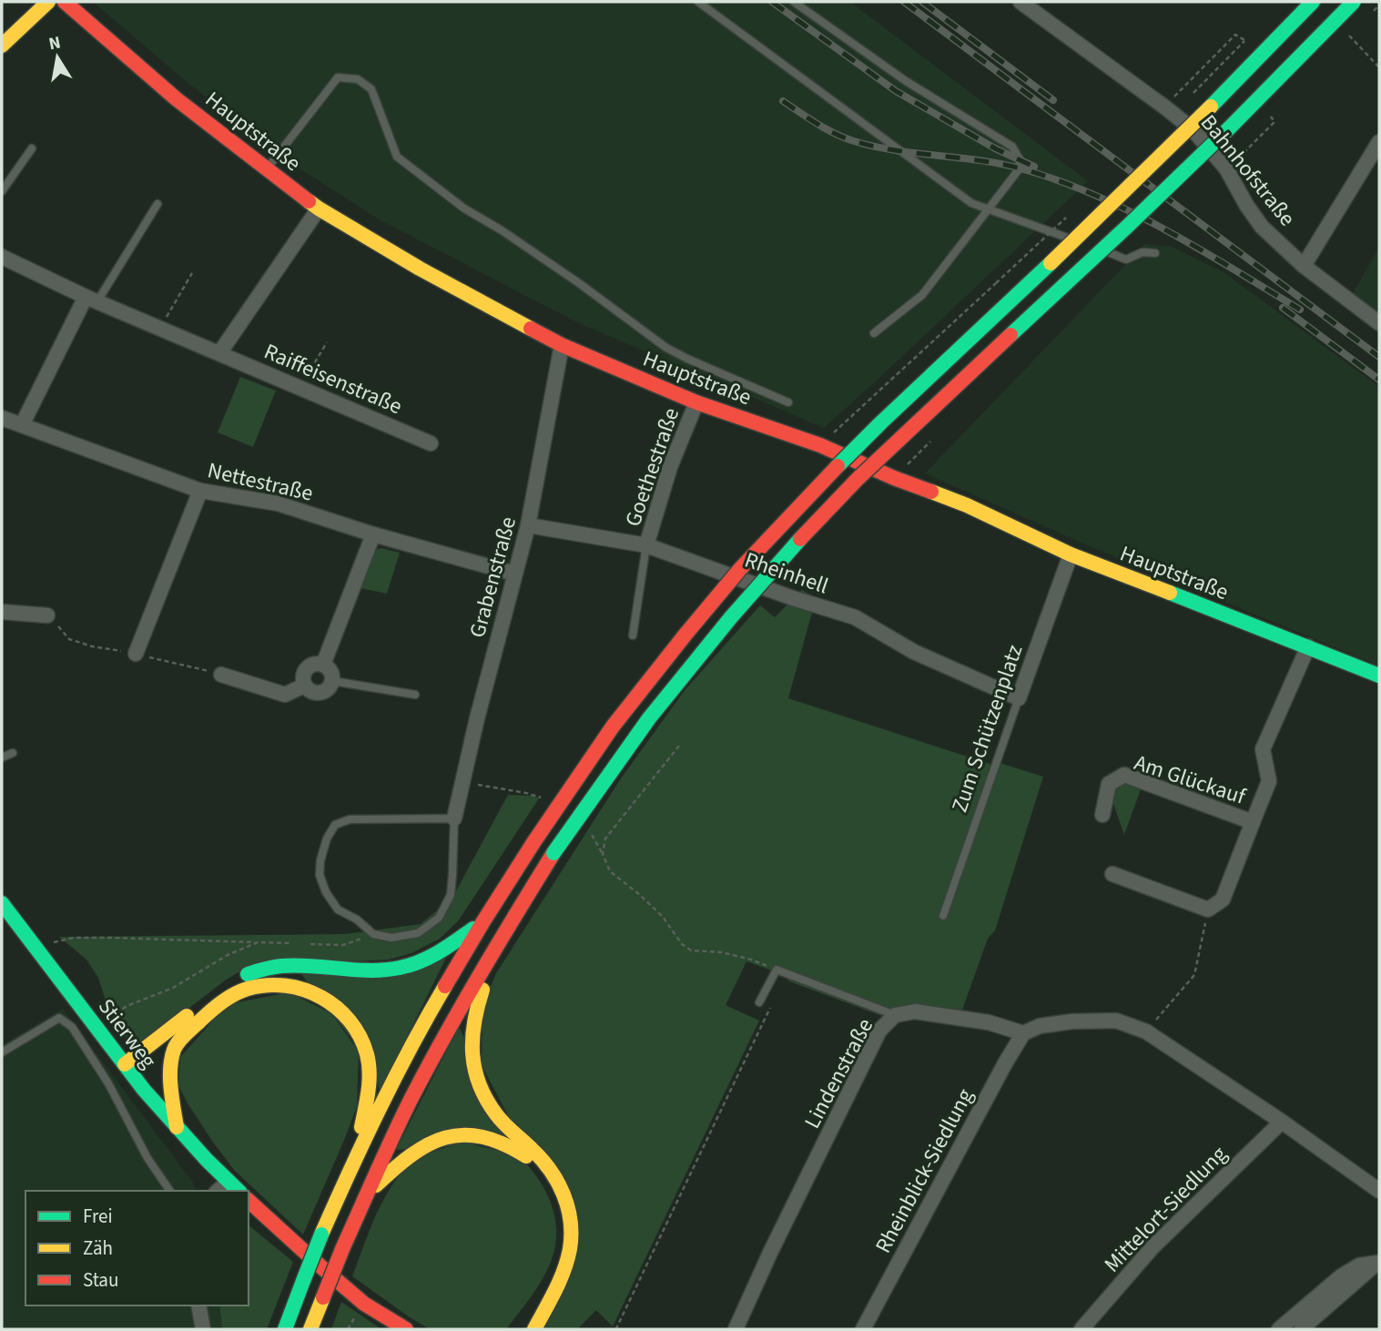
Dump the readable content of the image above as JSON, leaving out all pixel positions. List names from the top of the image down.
{
  "streets": {
    "main road": ["Hauptstraße", "Stierweg"],
    "street": [
      "Bahnhofstraße",
      "Raiffeisenstraße",
      "Goethestraße",
      "Nettestraße",
      "Rheinhell",
      "Grabenstraße",
      "Zum Schützenplatz",
      "Am Glückauf",
      "Lindenstraße",
      "Rheinblick-Siedlung",
      "Mittelort-Siedlung"
    ]
  },
  "crossings": [
    ["Hauptstraße", "Goethestraße"],
    ["Hauptstraße", "Grabenstraße"],
    ["Hauptstraße", "Zum Schützenplatz"],
    ["Hauptstraße", "Am Glückauf"],
    ["Goethestraße", "Rheinhell"],
    ["Nettestraße", "Grabenstraße"],
    ["Rheinhell", "Grabenstraße"],
    ["Rheinhell", "Zum Schützenplatz"],
    ["Lindenstraße", "Rheinblick-Siedlung"]
  ],
  "legend": ["Frei", "Zäh", "Stau"],
  "north": "top"
}
